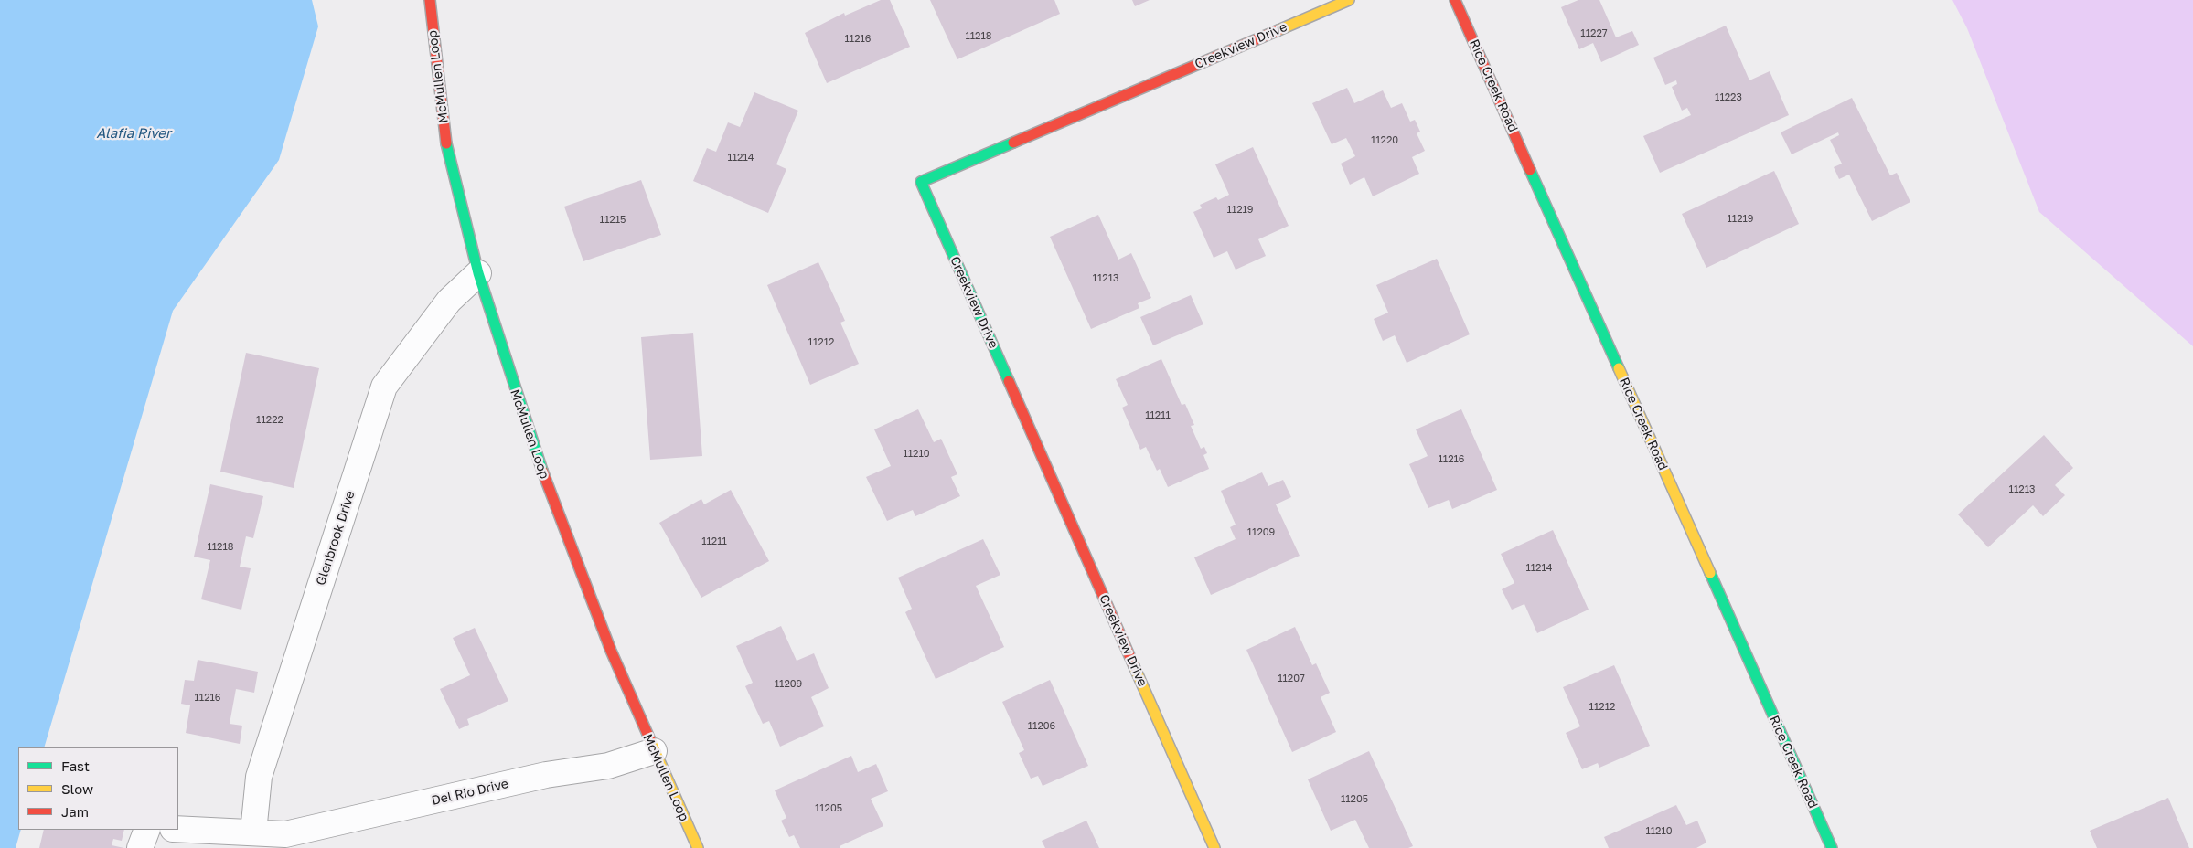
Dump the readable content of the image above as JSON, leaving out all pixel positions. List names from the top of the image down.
{
  "streets": {
    "street": [
      "Creekview Drive",
      "McMullen Loop",
      "Rice Creek Road",
      "Glenbrook Drive",
      "Del Rio Drive"
    ]
  },
  "crossings": [
    ["McMullen Loop", "Glenbrook Drive"],
    ["McMullen Loop", "Del Rio Drive"],
    ["Glenbrook Drive", "Del Rio Drive"]
  ],
  "water": ["Alafia River"],
  "house_numbers": [
    "11227",
    "11218",
    "11216",
    "11223",
    "11220",
    "11214",
    "11219",
    "11219",
    "11215",
    "11213",
    "11212",
    "11211",
    "11222",
    "11210",
    "11216",
    "11213",
    "11209",
    "11211",
    "11218",
    "11214",
    "11207",
    "11209",
    "11216",
    "11212",
    "11206",
    "11205",
    "11205",
    "11210"
  ],
  "legend": ["Fast", "Slow", "Jam"]
}
